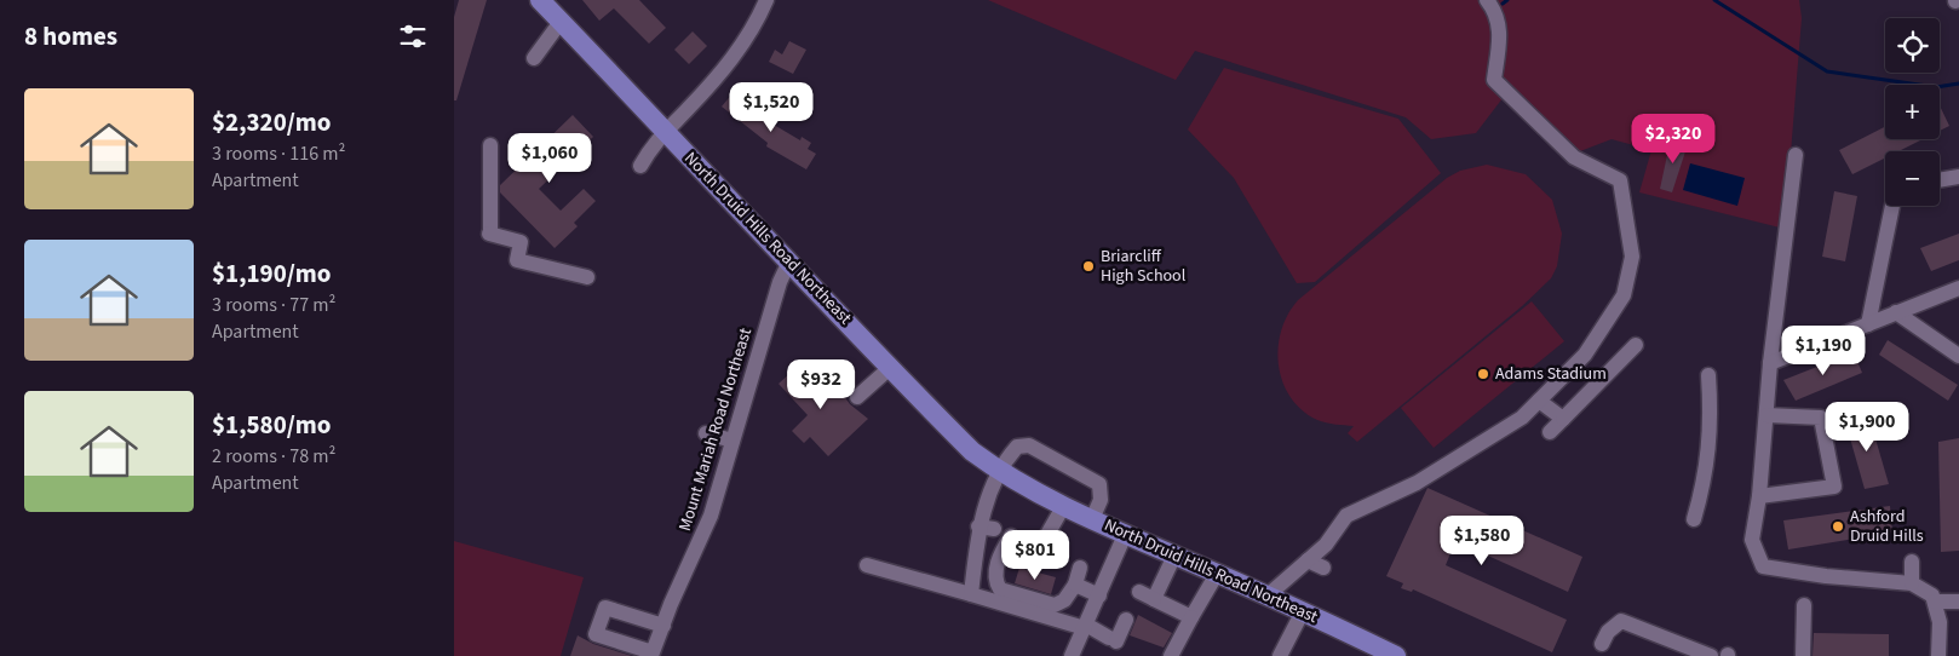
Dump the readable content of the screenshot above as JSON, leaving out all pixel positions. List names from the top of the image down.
{
  "streets": {
    "main road": ["North Druid Hills Road Northeast"],
    "street": ["Mount Mariah Road Northeast"]
  },
  "crossings": [
    ["North Druid Hills Road Northeast", "Mount Mariah Road Northeast"]
  ],
  "places": ["Briarcliff High School", "Adams Stadium", "Ashford Druid Hills"],
  "page": {
    "heading": "8 homes",
    "map_buttons": ["+", "−"],
    "list": [
      {
        "name": "$2,320/mo",
        "note": "3 rooms · 116 m² · Apartment"
      },
      {
        "name": "$1,190/mo",
        "note": "3 rooms · 77 m² · Apartment"
      },
      {
        "name": "$1,580/mo",
        "note": "2 rooms · 78 m² · Apartment"
      }
    ],
    "price": [
      "$1,520",
      "$2,320",
      "$1,060",
      "$1,190",
      "$932",
      "$1,900",
      "$1,580",
      "$801"
    ]
  }
}
